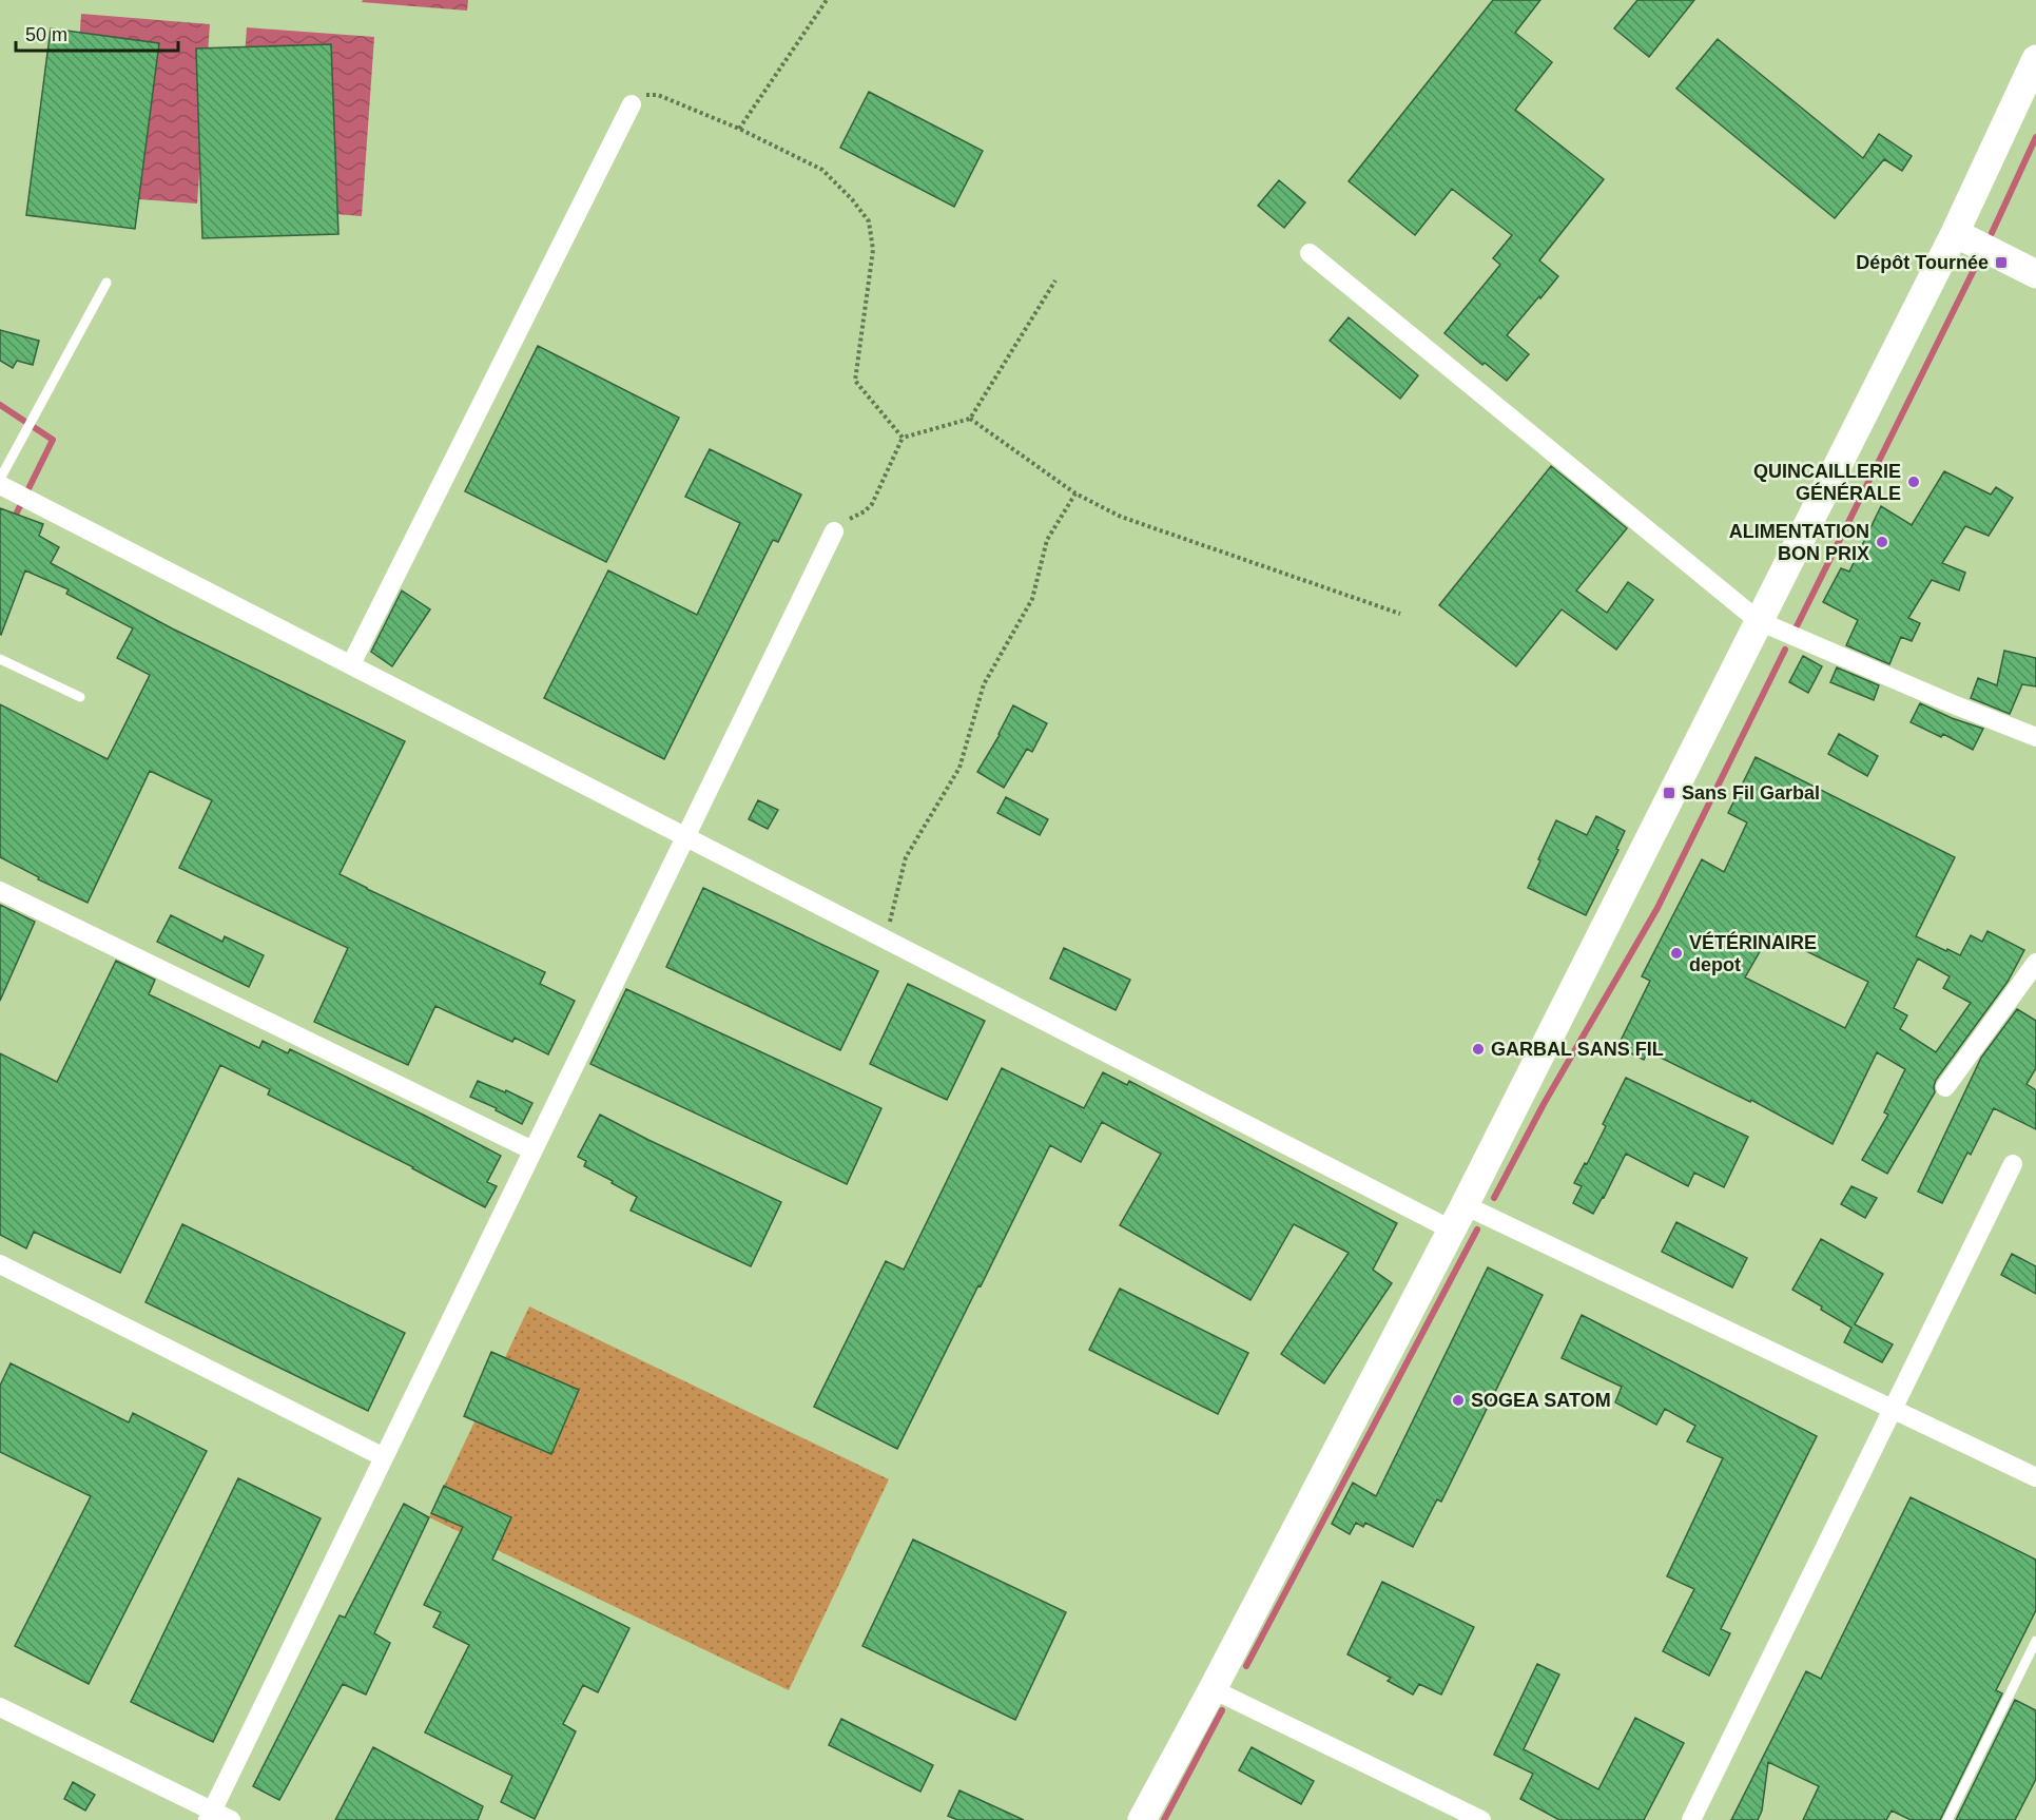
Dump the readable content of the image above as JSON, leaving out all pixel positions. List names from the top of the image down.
{
  "places": {
    "transit": ["Dépôt Tournée", "Sans Fil Garbal"],
    "other": [
      "QUINCAILLERIE GÉNÉRALE",
      "ALIMENTATION BON PRIX",
      "VÉTÉRINAIRE depot",
      "GARBAL SANS FIL",
      "SOGEA SATOM"
    ]
  },
  "scale_bar": "50 m"
}
